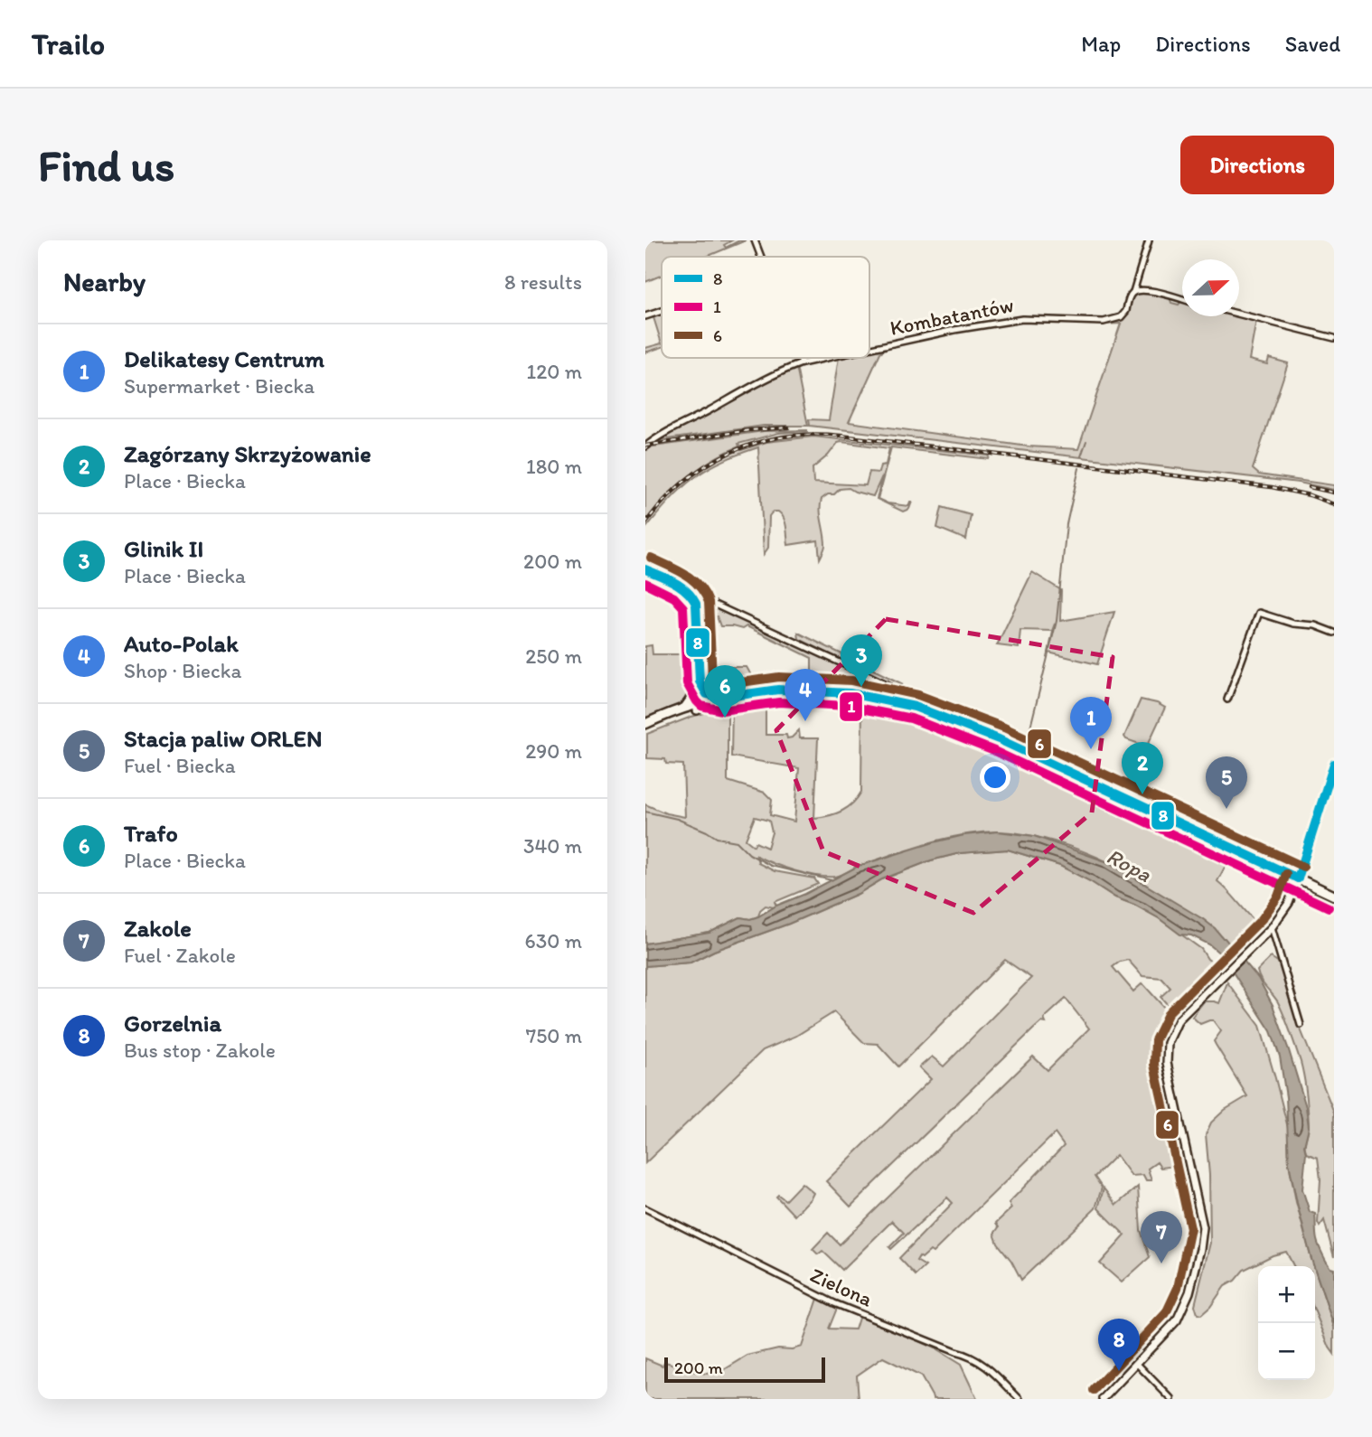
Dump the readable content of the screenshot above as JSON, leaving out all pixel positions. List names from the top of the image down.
{
  "streets": {
    "street": ["Kombatantów", "Zielona"]
  },
  "water": ["Ropa"],
  "lines": ["transit line 6", "transit line 8", "transit line 1"],
  "legend": ["8", "1", "6"],
  "scale_bar": "200 m",
  "north": "right",
  "page": {
    "header": "Trailo",
    "nav": ["Map", "Directions", "Saved"],
    "buttons": "Directions",
    "title": "Find us",
    "heading": ["Nearby", "8 results"],
    "list": [
      {
        "mark": "1",
        "name": "Delikatesy Centrum",
        "note": "Supermarket · Biecka",
        "value": "120 m"
      },
      {
        "mark": "2",
        "name": "Zagórzany Skrzyżowanie",
        "note": "Place · Biecka",
        "value": "180 m"
      },
      {
        "mark": "3",
        "name": "Glinik II",
        "note": "Place · Biecka",
        "value": "200 m"
      },
      {
        "mark": "4",
        "name": "Auto-Polak",
        "note": "Shop · Biecka",
        "value": "250 m"
      },
      {
        "mark": "5",
        "name": "Stacja paliw ORLEN",
        "note": "Fuel · Biecka",
        "value": "290 m"
      },
      {
        "mark": "6",
        "name": "Trafo",
        "note": "Place · Biecka",
        "value": "340 m"
      },
      {
        "mark": "7",
        "name": "Zakole",
        "note": "Fuel · Zakole",
        "value": "630 m"
      },
      {
        "mark": "8",
        "name": "Gorzelnia",
        "note": "Bus stop · Zakole",
        "value": "750 m"
      }
    ],
    "pins": [
      "3",
      "6",
      "4",
      "1",
      "2",
      "5",
      "7",
      "8"
    ],
    "map_buttons": ["+", "−"],
    "scale": "200 m"
  }
}
